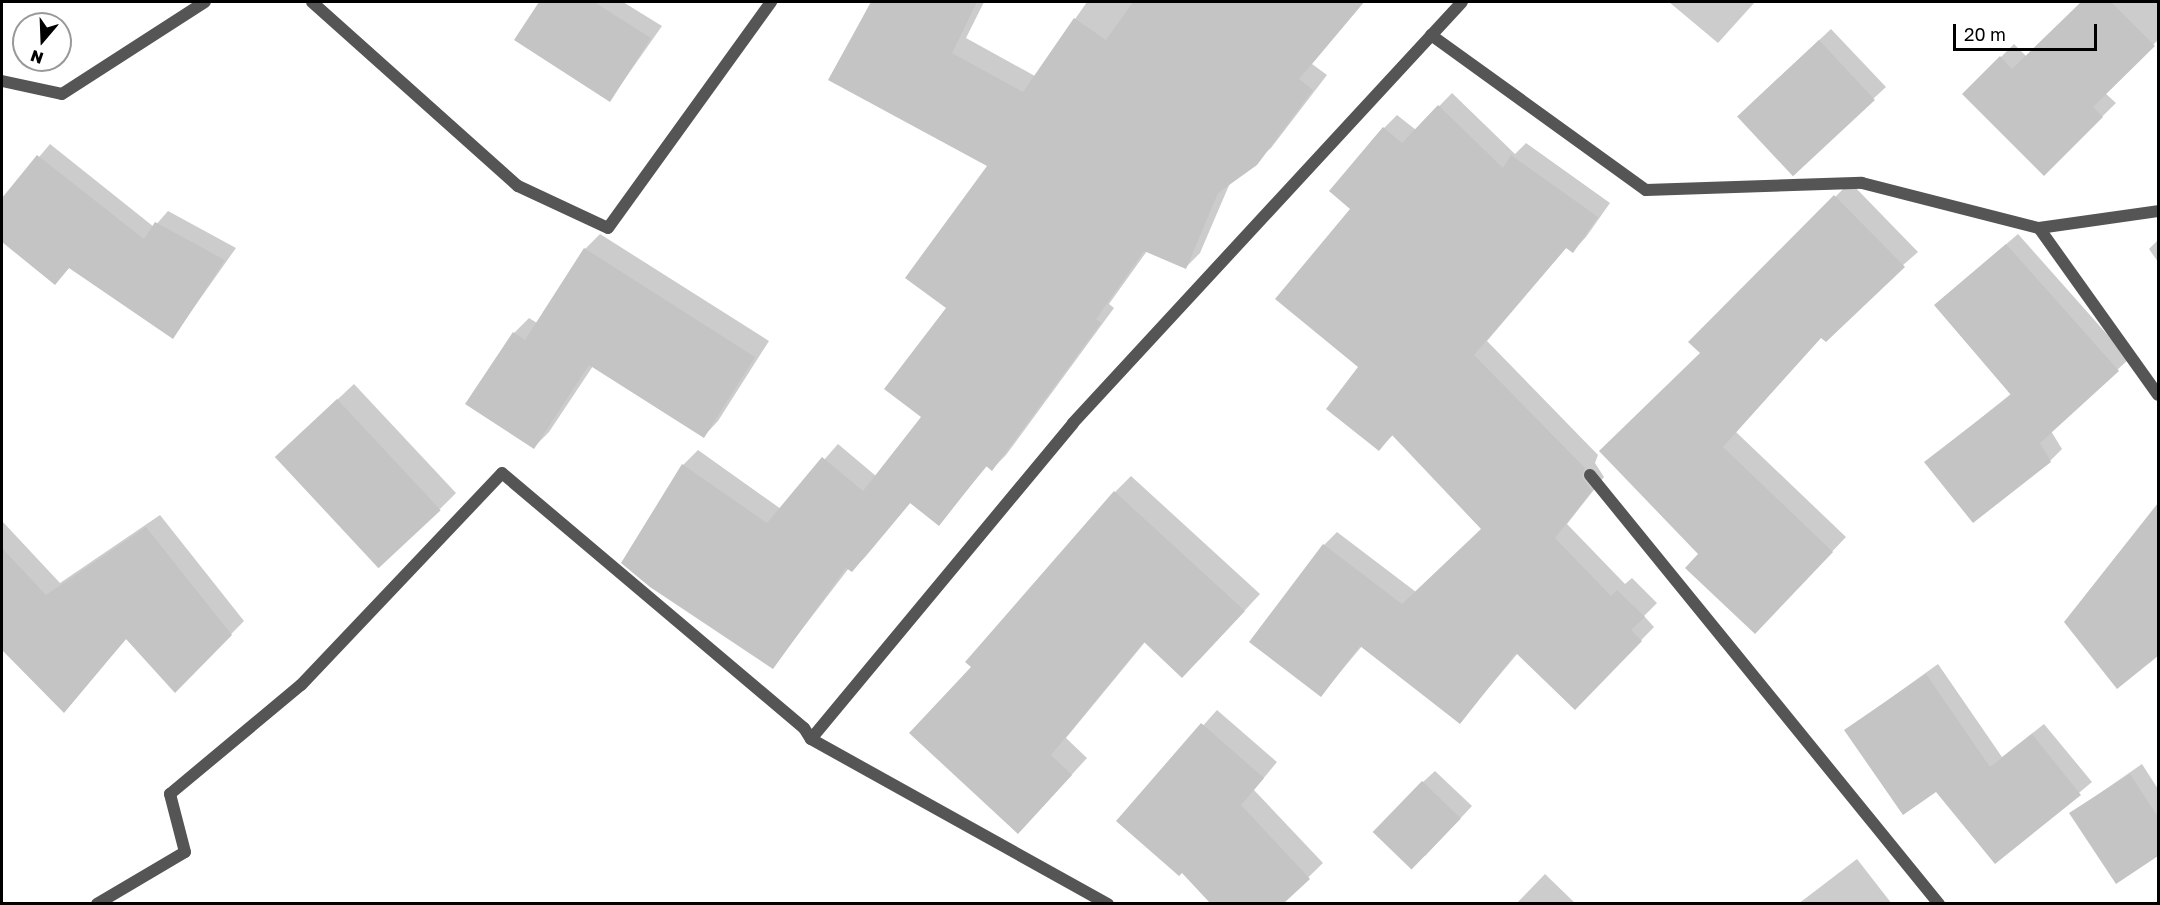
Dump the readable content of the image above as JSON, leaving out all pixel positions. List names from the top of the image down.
{
  "scale_bar": "20 m",
  "north": "bottom"
}
